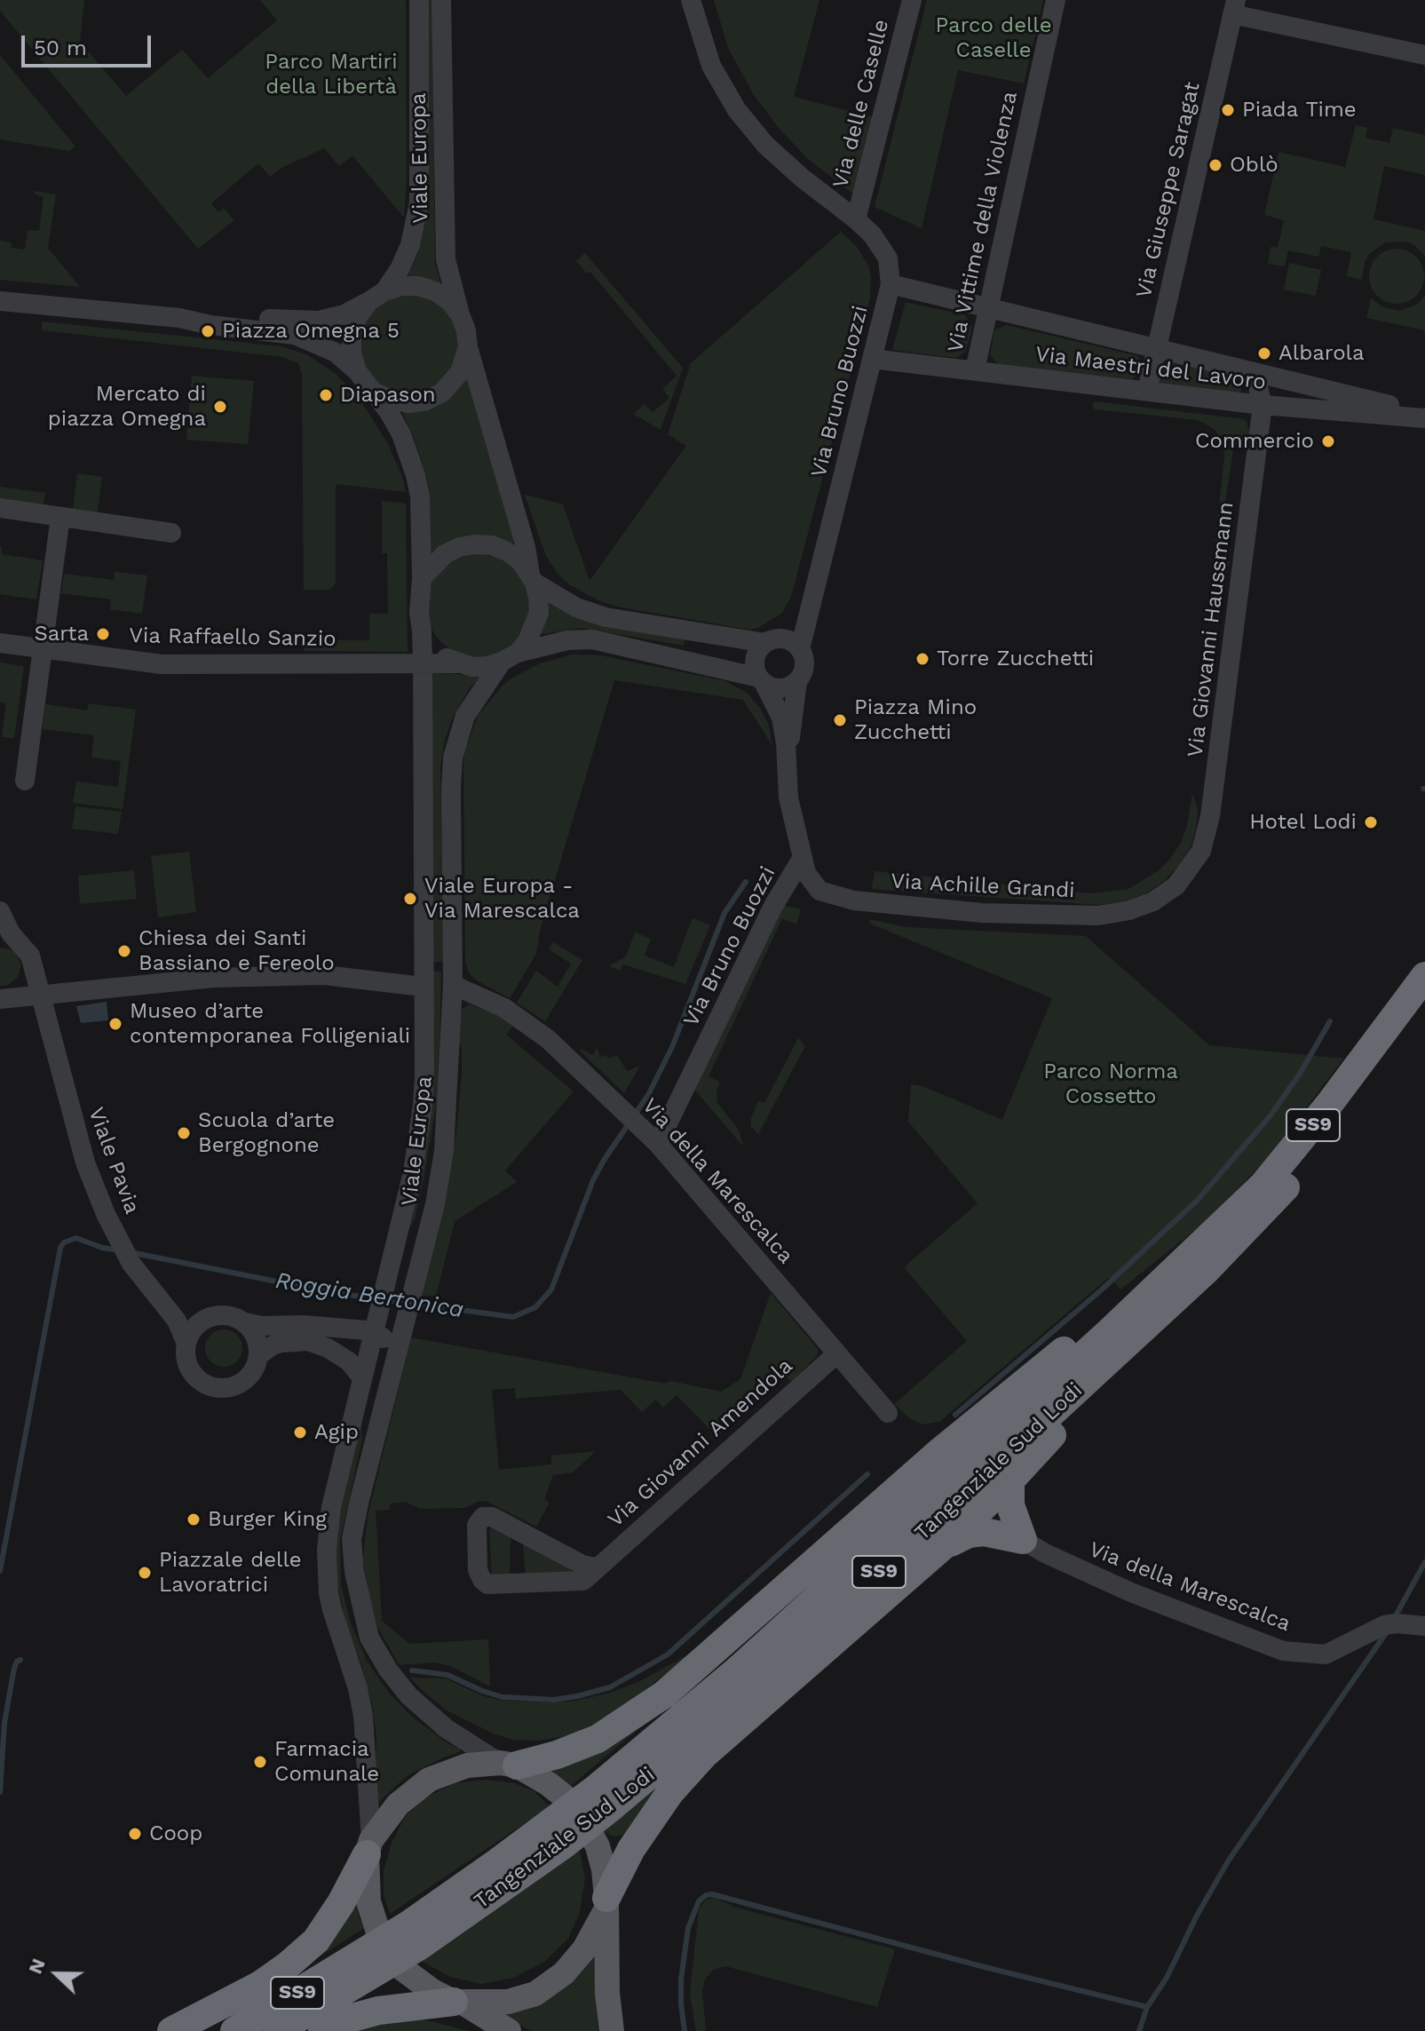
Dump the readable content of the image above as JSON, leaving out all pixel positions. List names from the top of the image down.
{
  "streets": {
    "highway": ["SS9", "Tangenziale Sud Lodi"],
    "street": [
      "Via delle Caselle",
      "Viale Europa",
      "Via Giuseppe Saragat",
      "Via Vittime della Violenza",
      "Via Maestri del Lavoro",
      "Via Bruno Buozzi",
      "Via Giovanni Haussmann",
      "Via Raffaello Sanzio",
      "Via Achille Grandi",
      "Viale Pavia",
      "Via della Marescalca",
      "Via Giovanni Amendola"
    ]
  },
  "crossings": [
    ["Viale Europa", "Via Raffaello Sanzio"],
    ["Viale Europa", "Via della Marescalca"],
    ["Via Giuseppe Saragat", "Via Maestri del Lavoro"],
    ["Via Vittime della Violenza", "Via Maestri del Lavoro"],
    ["Via Maestri del Lavoro", "Via Bruno Buozzi"],
    ["Via Maestri del Lavoro", "Via Giovanni Haussmann"],
    ["Via Bruno Buozzi", "Via Achille Grandi"],
    ["Via Bruno Buozzi", "Via della Marescalca"],
    ["Via Giovanni Haussmann", "Via Achille Grandi"],
    ["SS9", "Tangenziale Sud Lodi"],
    ["Via della Marescalca", "Via Giovanni Amendola"]
  ],
  "water": ["Roggia Bertonica"],
  "parks": ["Parco delle Caselle", "Parco Martiri della Libertà", "Parco Norma Cossetto"],
  "places": [
    "Piada Time",
    "Oblò",
    "Piazza Omegna 5",
    "Albarola",
    "Diapason",
    "Mercato di piazza Omegna",
    "Commercio",
    "Sarta",
    "Torre Zucchetti",
    "Piazza Mino Zucchetti",
    "Hotel Lodi",
    "Viale Europa - Via Marescalca",
    "Chiesa dei Santi Bassiano e Fereolo",
    "Museo d’arte contemporanea Folligeniali",
    "Scuola d’arte Bergognone",
    "Agip",
    "Burger King",
    "Piazzale delle Lavoratrici",
    "Farmacia Comunale",
    "Coop"
  ],
  "scale_bar": "50 m",
  "north": "left"
}
